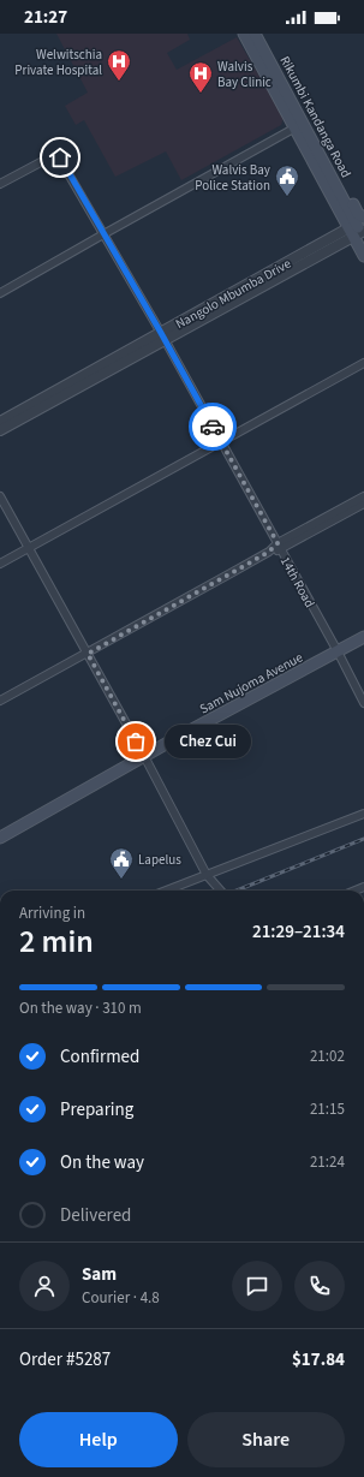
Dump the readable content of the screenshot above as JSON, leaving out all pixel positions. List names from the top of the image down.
{
  "streets": {
    "main road": ["Rikumbi Kandanga Road", "Sam Nujoma Avenue"],
    "street": ["Nangolo Mbumba Drive", "14th Road"]
  },
  "crossings": [
    ["Rikumbi Kandanga Road", "Nangolo Mbumba Drive"],
    ["Nangolo Mbumba Drive", "14th Road"],
    ["14th Road", "Sam Nujoma Avenue"]
  ],
  "places": {
    "hospital": ["Welwitschia Private Hospital", "Walvis Bay Clinic"],
    "public building": ["Walvis Bay Police Station", "Lapelus"],
    "other": ["Chez Cui"]
  },
  "page": {
    "status": "21:27",
    "bubble": "Chez Cui",
    "heading": ["2 min", "Arriving in", "21:29–21:34"],
    "panel": [
      "Sam",
      "Courier · 4.8",
      "Order #5287",
      "$17.84"
    ],
    "bar": "On the way · 310 m",
    "list": [
      ["Confirmed", "21:02"],
      ["Preparing", "21:15"],
      ["On the way", "21:24"],
      "Delivered"
    ],
    "buttons": ["Help", "Share"]
  }
}
